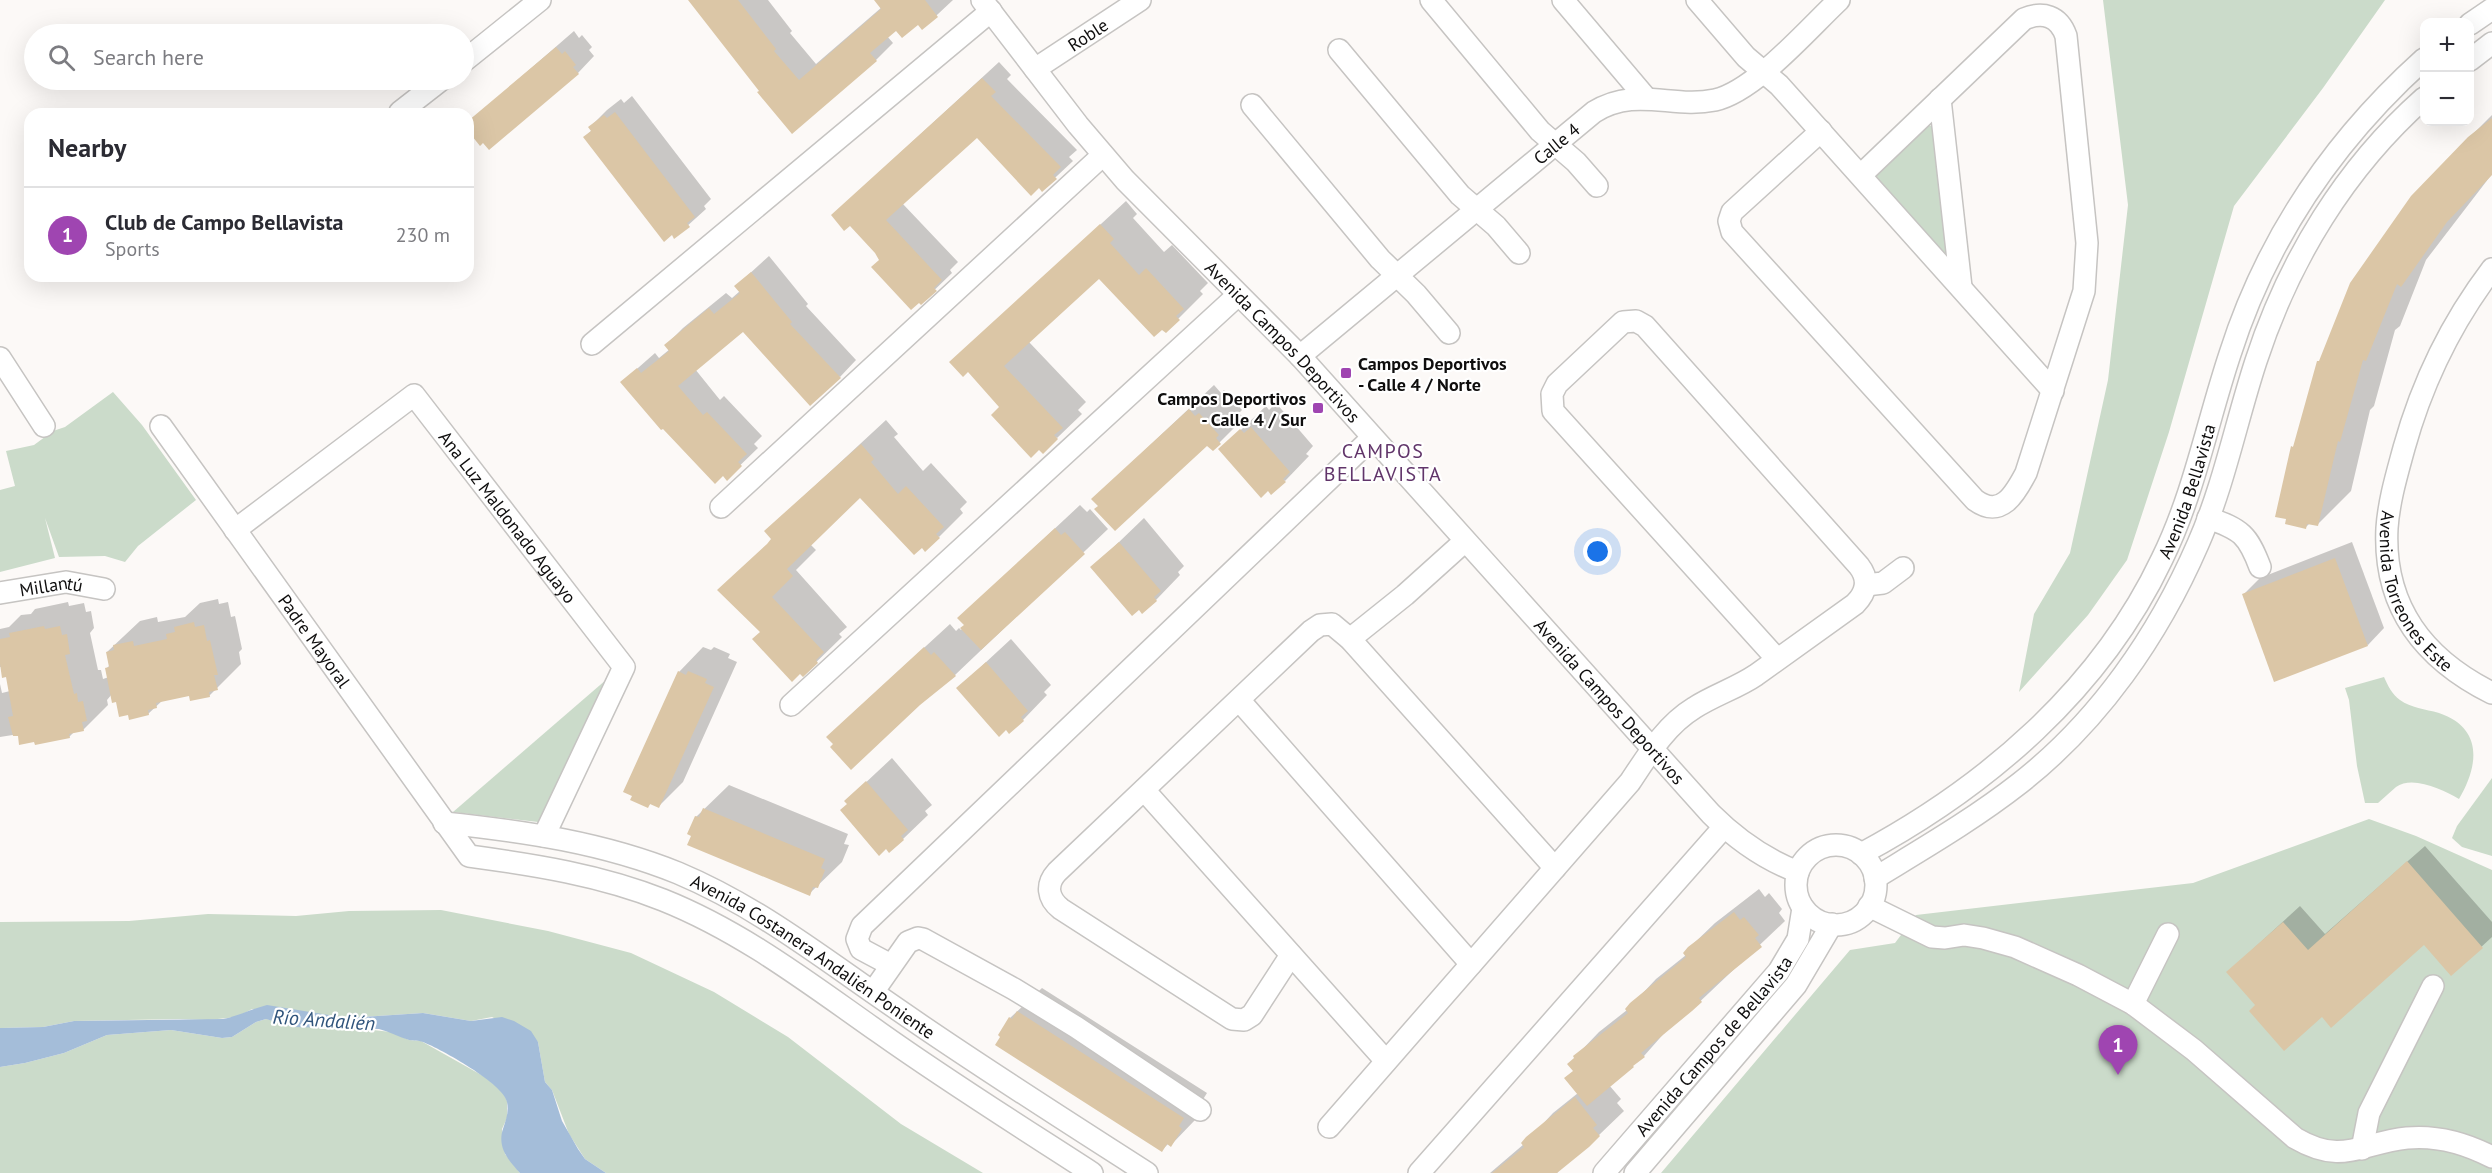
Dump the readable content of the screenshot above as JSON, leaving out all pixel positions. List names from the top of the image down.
{
  "streets": {
    "street": [
      "Roble",
      "Calle 4",
      "Avenida Campos Deportivos",
      "Avenida Bellavista",
      "Ana Luz Maldonado Aguayo",
      "Avenida Torreones Este",
      "Millantú",
      "Padre Mayoral",
      "Avenida Costanera Andalién Poniente",
      "Avenida Campos de Bellavista"
    ]
  },
  "crossings": [
    ["Roble", "Avenida Campos Deportivos"],
    ["Calle 4", "Avenida Campos Deportivos"],
    ["Avenida Campos Deportivos", "Avenida Bellavista"],
    ["Avenida Campos Deportivos", "Avenida Campos de Bellavista"],
    ["Avenida Bellavista", "Avenida Campos de Bellavista"],
    ["Ana Luz Maldonado Aguayo", "Padre Mayoral"],
    ["Ana Luz Maldonado Aguayo", "Avenida Costanera Andalién Poniente"],
    ["Padre Mayoral", "Avenida Costanera Andalién Poniente"]
  ],
  "districts": ["CAMPOS BELLAVISTA"],
  "water": ["Río Andalién"],
  "places": {
    "transit": ["Campos Deportivos - Calle 4 / Norte", "Campos Deportivos - Calle 4 / Sur"]
  },
  "page": {
    "map_buttons": ["+", "−"],
    "search": "Search here",
    "heading": "Nearby",
    "list": [
      {
        "mark": "1",
        "name": "Club de Campo Bellavista",
        "note": "Sports",
        "value": "230 m"
      }
    ],
    "pins": "1"
  }
}
